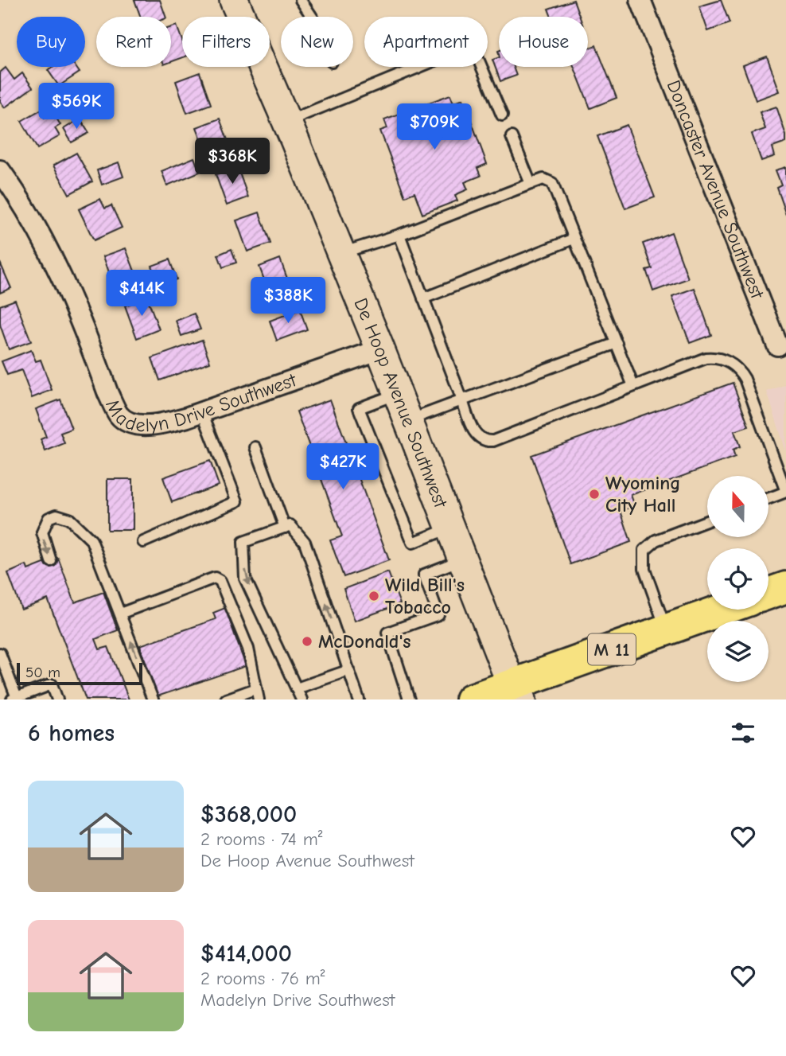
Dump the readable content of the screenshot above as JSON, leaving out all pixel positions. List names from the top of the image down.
{
  "streets": {
    "main road": ["M 11"],
    "street": ["Doncaster Avenue Southwest", "Madelyn Drive Southwest", "De Hoop Avenue Southwest"]
  },
  "crossings": [
    ["Madelyn Drive Southwest", "De Hoop Avenue Southwest"],
    ["De Hoop Avenue Southwest", "M 11"]
  ],
  "places": ["Wyoming City Hall", "Wild Bill's Tobacco", "McDonald's"],
  "scale_bar": "50 m",
  "north": "top",
  "page": {
    "chip": [
      "Buy",
      "Rent",
      "Filters",
      "New",
      "Apartment",
      "House"
    ],
    "price": [
      "$569K",
      "$709K",
      "$368K",
      "$414K",
      "$388K",
      "$427K"
    ],
    "scale": "50 m",
    "heading": "6 homes",
    "list": [
      {
        "name": "$368,000",
        "note": "2 rooms · 74 m² · De Hoop Avenue Southwest"
      },
      {
        "name": "$414,000",
        "note": "2 rooms · 76 m² · Madelyn Drive Southwest"
      }
    ]
  }
}
